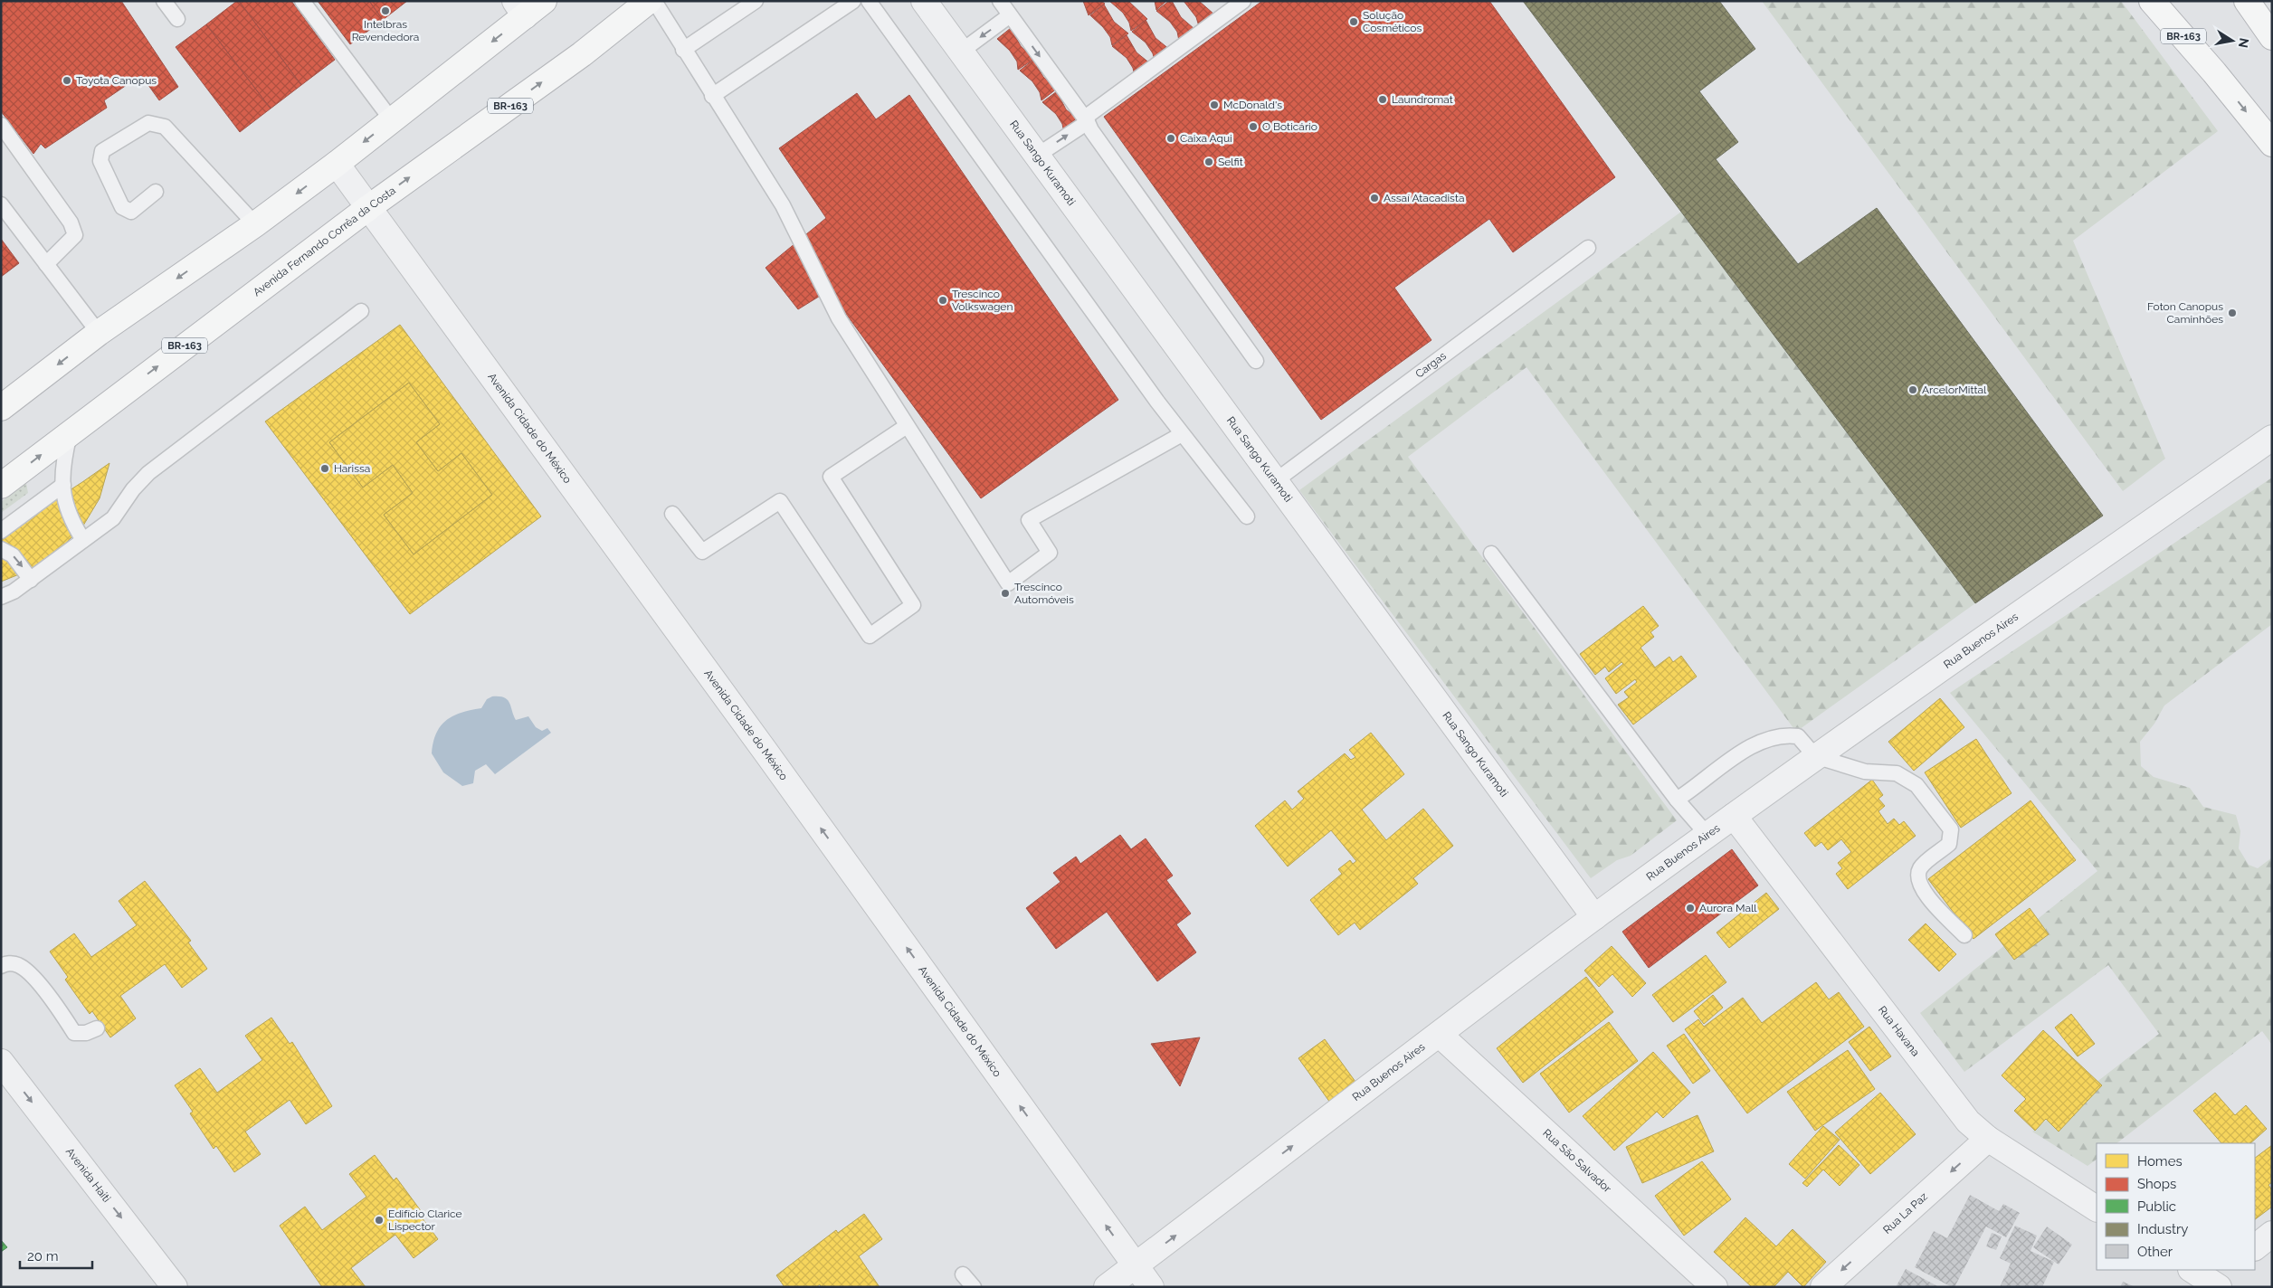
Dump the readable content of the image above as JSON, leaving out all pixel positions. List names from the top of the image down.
{
  "streets": {
    "highway": ["BR-163", "Avenida Fernando Corrêa da Costa"],
    "street": [
      "Rua Sango Kuramoti",
      "Avenida Cidade do México",
      "Rua Buenos Aires",
      "Rua Havana",
      "Rua São Salvador",
      "Avenida Haiti",
      "Rua La Paz"
    ],
    "lane": ["Cargas"]
  },
  "crossings": [
    ["Rua Sango Kuramoti", "Cargas"],
    ["Rua Sango Kuramoti", "Rua Buenos Aires"],
    ["Avenida Fernando Corrêa da Costa", "Avenida Cidade do México"],
    ["Avenida Cidade do México", "Rua Buenos Aires"],
    ["Rua Buenos Aires", "Rua Havana"],
    ["Rua Buenos Aires", "Rua São Salvador"],
    ["Rua Havana", "Rua La Paz"]
  ],
  "one_way": ["Avenida Cidade do México", "Avenida Haiti", "Rua La Paz"],
  "places": [
    "Intelbras Revendedora",
    "Solução Cosméticos",
    "Toyota Canopus",
    "Laundromat",
    "McDonald's",
    "O Boticário",
    "Caixa Aqui",
    "Selfit",
    "Assaí Atacadista",
    "Trescinco Volkswagen",
    "Foton Canopus Caminhões",
    "ArcelorMittal",
    "Harissa",
    "Trescinco Automóveis",
    "Aurora Mall",
    "Edifício Clarice Lispector"
  ],
  "legend": [
    "Homes",
    "Shops",
    "Public",
    "Industry",
    "Other"
  ],
  "scale_bar": "20 m",
  "north": "right"
}
